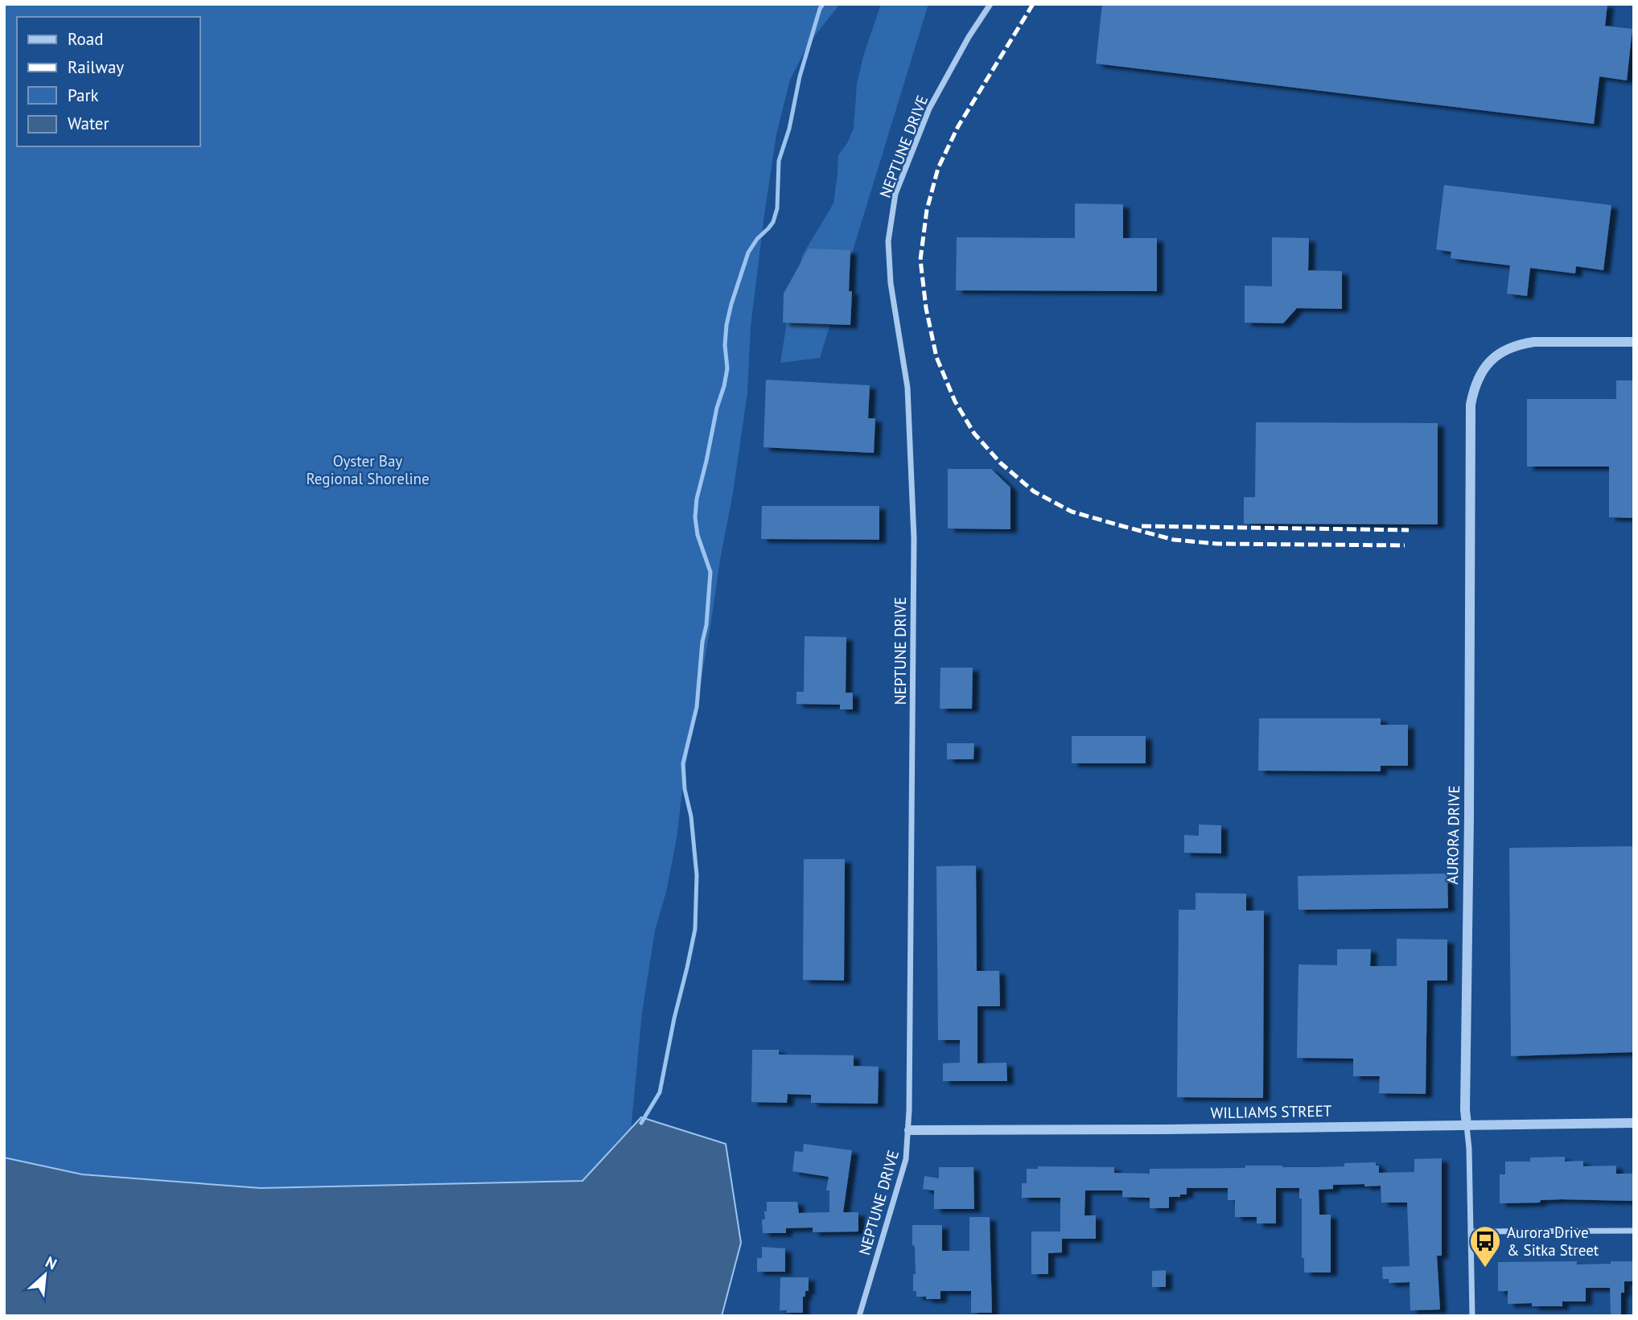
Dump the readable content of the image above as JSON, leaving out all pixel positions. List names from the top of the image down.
{
  "streets": {
    "street": ["NEPTUNE DRIVE", "AURORA DRIVE", "WILLIAMS STREET"]
  },
  "crossings": [
    ["NEPTUNE DRIVE", "WILLIAMS STREET"],
    ["AURORA DRIVE", "WILLIAMS STREET"]
  ],
  "parks": ["Oyster Bay Regional Shoreline"],
  "places": {
    "bus stop": ["Aurora Drive & Sitka Street"]
  },
  "legend": [
    "Road",
    "Railway",
    "Park",
    "Water"
  ],
  "north": "top right"
}
